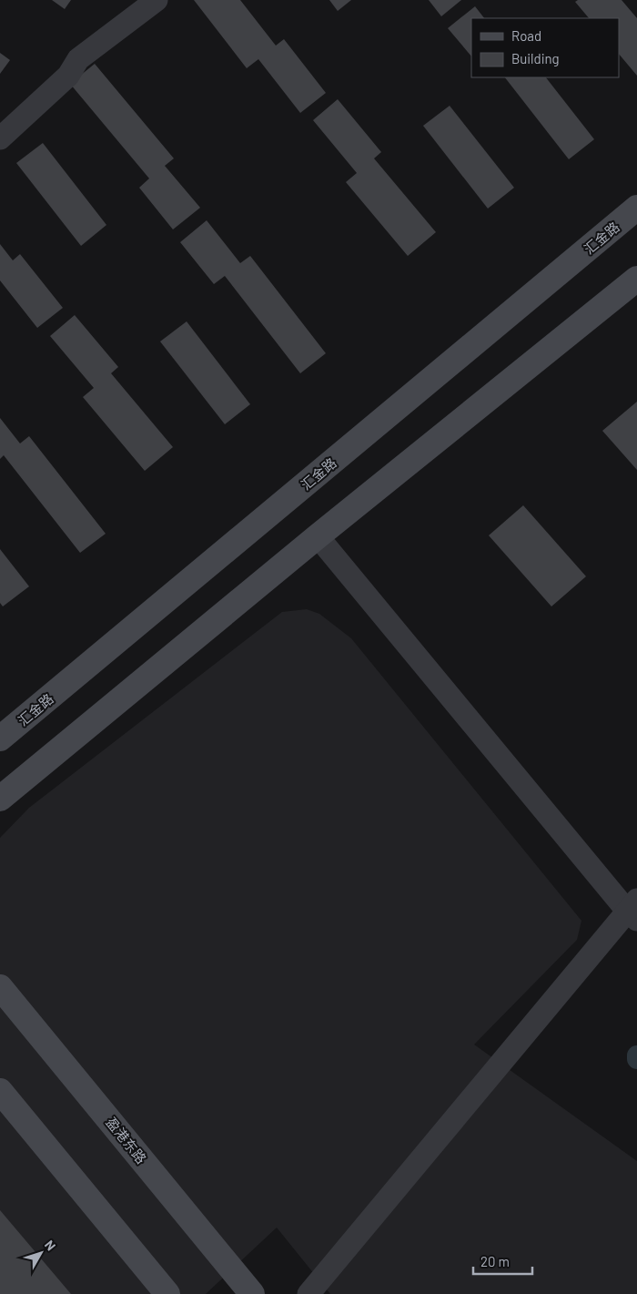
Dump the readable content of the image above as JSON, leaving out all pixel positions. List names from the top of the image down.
{
  "streets": {
    "main road": ["汇金路", "盈港东路"]
  },
  "legend": ["Road", "Building"],
  "scale_bar": "20 m",
  "north": "top right"
}
